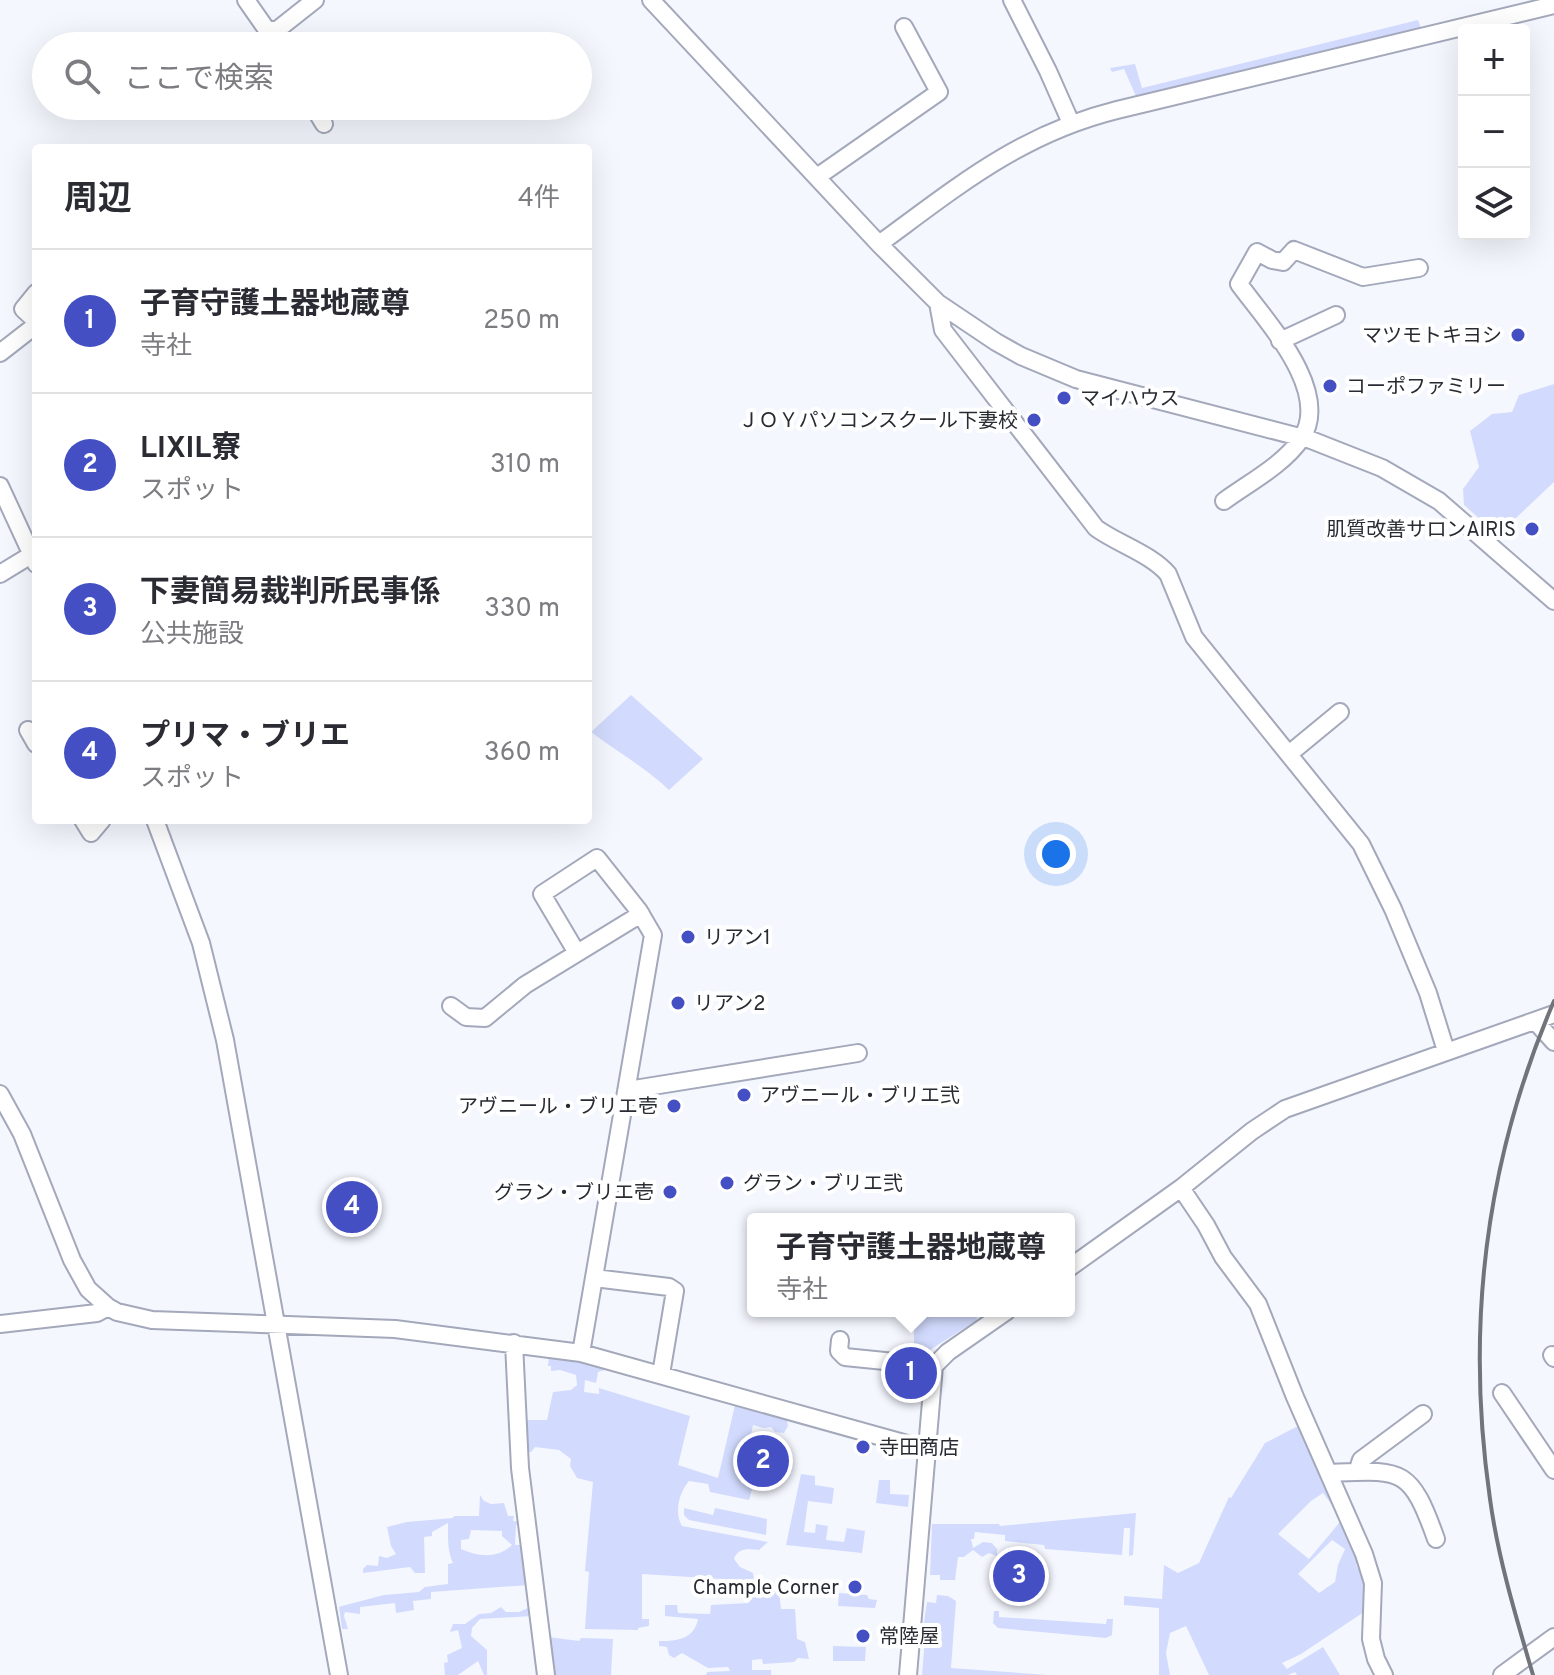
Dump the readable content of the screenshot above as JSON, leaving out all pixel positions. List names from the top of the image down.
{
  "places": [
    "マツモトキヨシ",
    "コーポファミリー",
    "マイハウス",
    "ＪＯＹパソコンスクール下妻校",
    "肌質改善サロンAIRIS",
    "リアン1",
    "リアン2",
    "アヴニール・ブリエ弐",
    "アヴニール・ブリエ壱",
    "グラン・ブリエ弐",
    "グラン・ブリエ壱",
    "寺田商店",
    "Chample Corner",
    "常陸屋"
  ],
  "page": {
    "map_buttons": ["+", "−"],
    "search": "ここで検索",
    "heading": ["周辺", "4件"],
    "list": [
      {
        "mark": "1",
        "name": "子育守護土器地蔵尊",
        "note": "寺社",
        "value": "250 m"
      },
      {
        "mark": "2",
        "name": "LIXIL寮",
        "note": "スポット",
        "value": "310 m"
      },
      {
        "mark": "3",
        "name": "下妻簡易裁判所民事係",
        "note": "公共施設",
        "value": "330 m"
      },
      {
        "mark": "4",
        "name": "プリマ・ブリエ",
        "note": "スポット",
        "value": "360 m"
      }
    ],
    "pins": [
      "4",
      "1",
      "2",
      "3"
    ],
    "popup": ["子育守護土器地蔵尊", "寺社"]
  }
}
